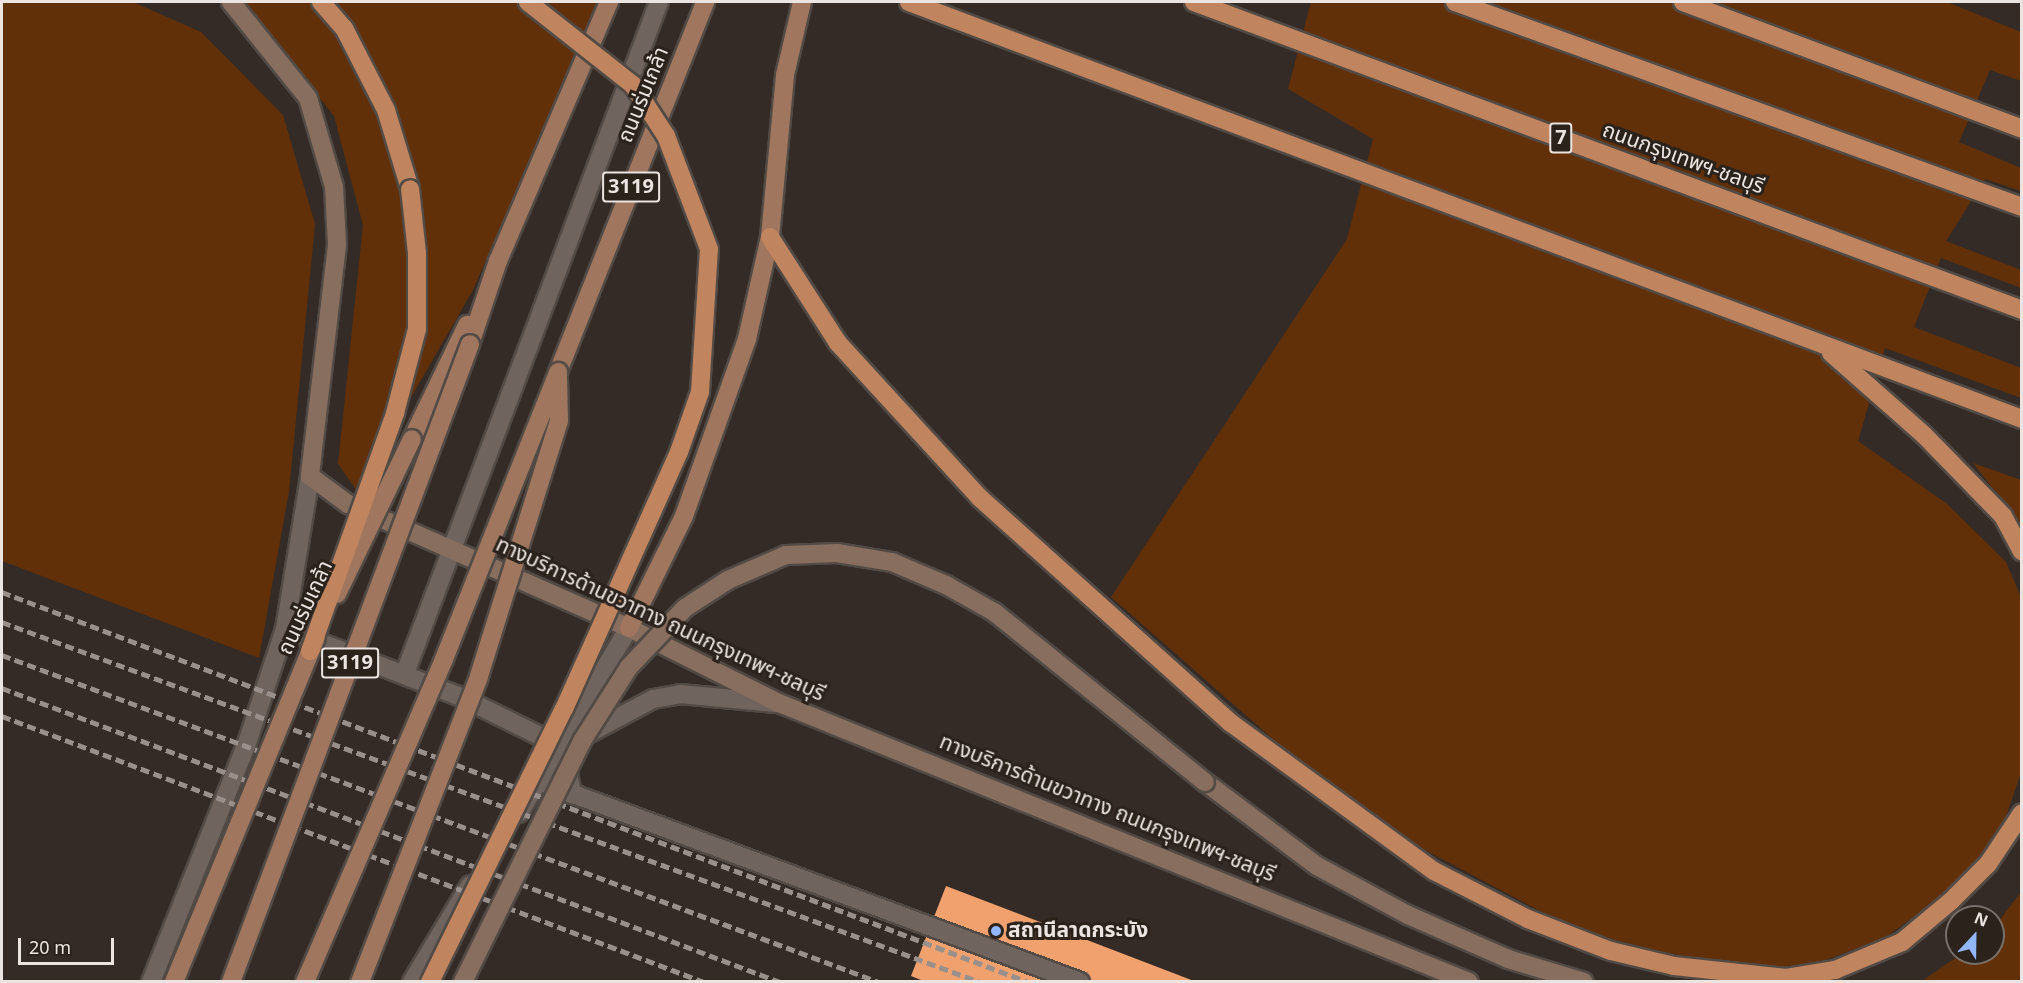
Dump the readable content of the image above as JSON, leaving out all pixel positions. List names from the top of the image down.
{
  "streets": {
    "highway": ["7", "ถนนกรุงเทพฯ-ชลบุรี"],
    "main road": ["ถนนร่มเกล้า", "3119", "ทางบริการด้านขวาทาง ถนนกรุงเทพฯ-ชลบุรี"]
  },
  "places": ["สถานีลาดกระบัง"],
  "scale_bar": "20 m",
  "north": "top"
}
